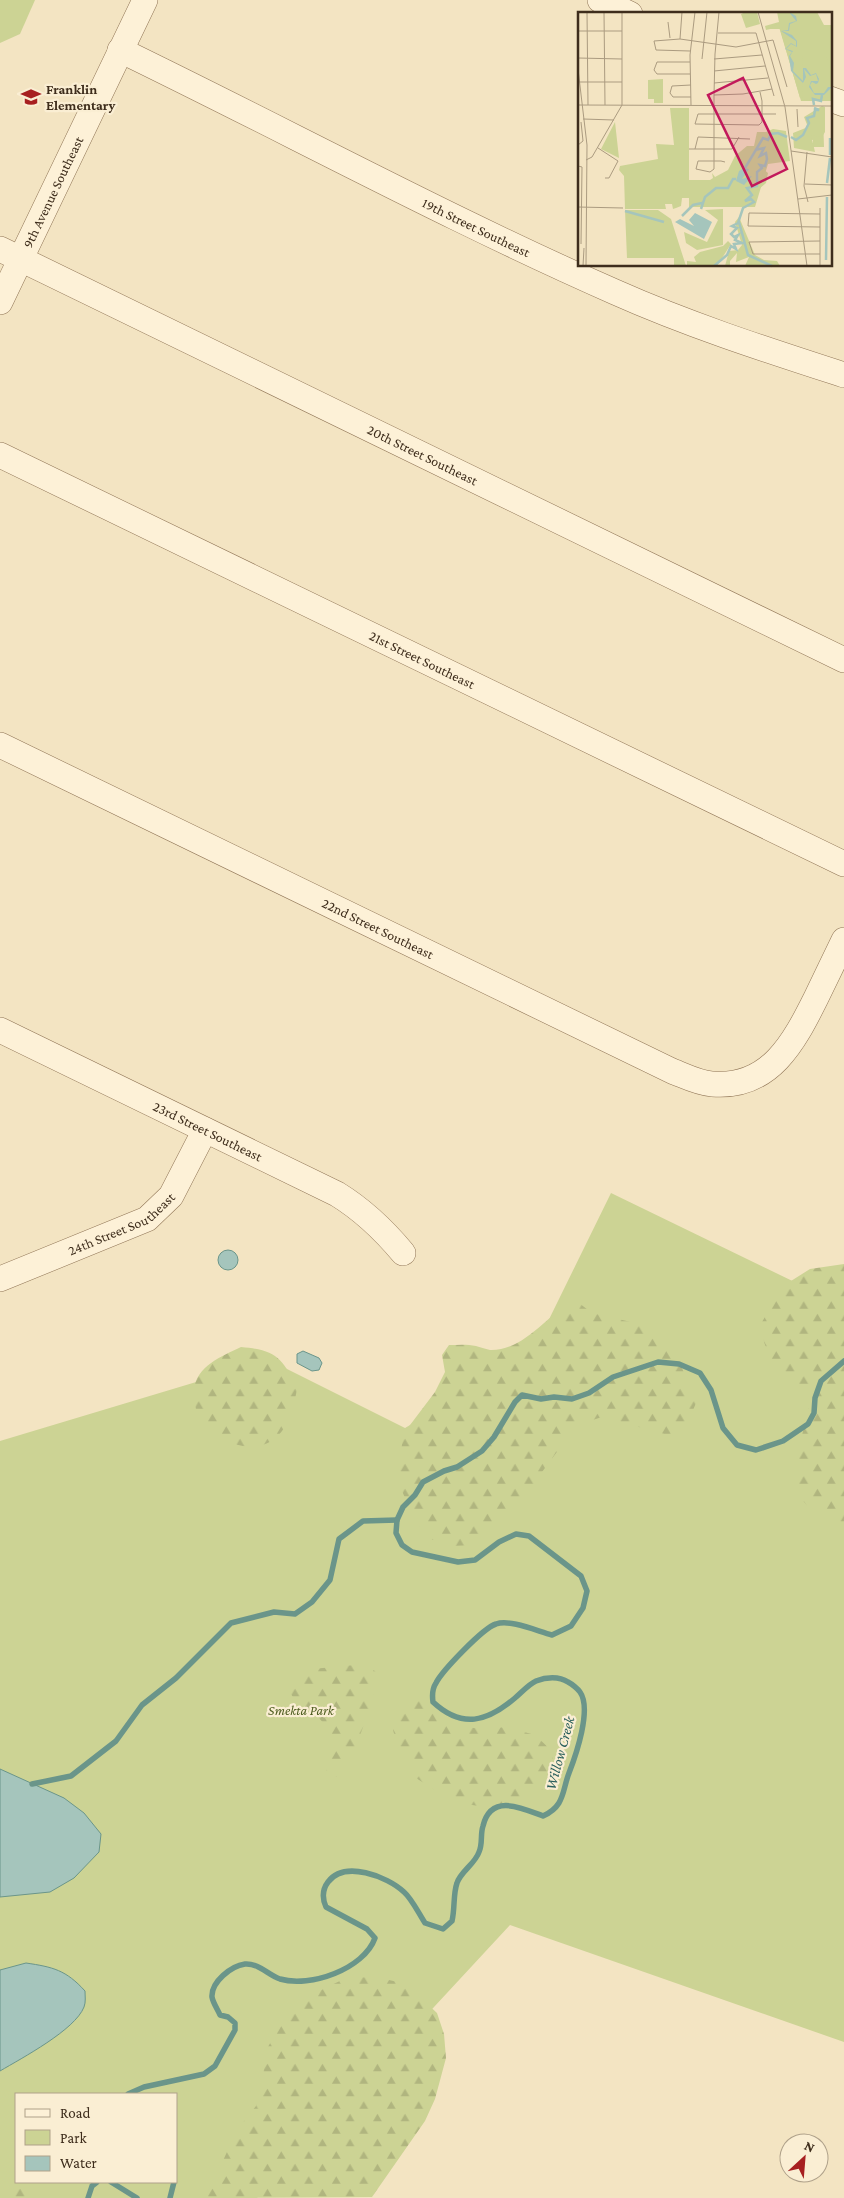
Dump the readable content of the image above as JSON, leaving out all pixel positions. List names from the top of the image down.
{
  "streets": {
    "street": [
      "9th Avenue Southeast",
      "19th Street Southeast",
      "20th Street Southeast",
      "21st Street Southeast",
      "22nd Street Southeast",
      "23rd Street Southeast",
      "24th Street Southeast"
    ]
  },
  "crossings": [
    ["9th Avenue Southeast", "19th Street Southeast"],
    ["9th Avenue Southeast", "20th Street Southeast"],
    ["23rd Street Southeast", "24th Street Southeast"]
  ],
  "water": ["Willow Creek"],
  "parks": ["Smekta Park"],
  "places": {
    "school or university": ["Franklin Elementary"]
  },
  "legend": ["Road", "Park", "Water"],
  "north": "top right"
}
